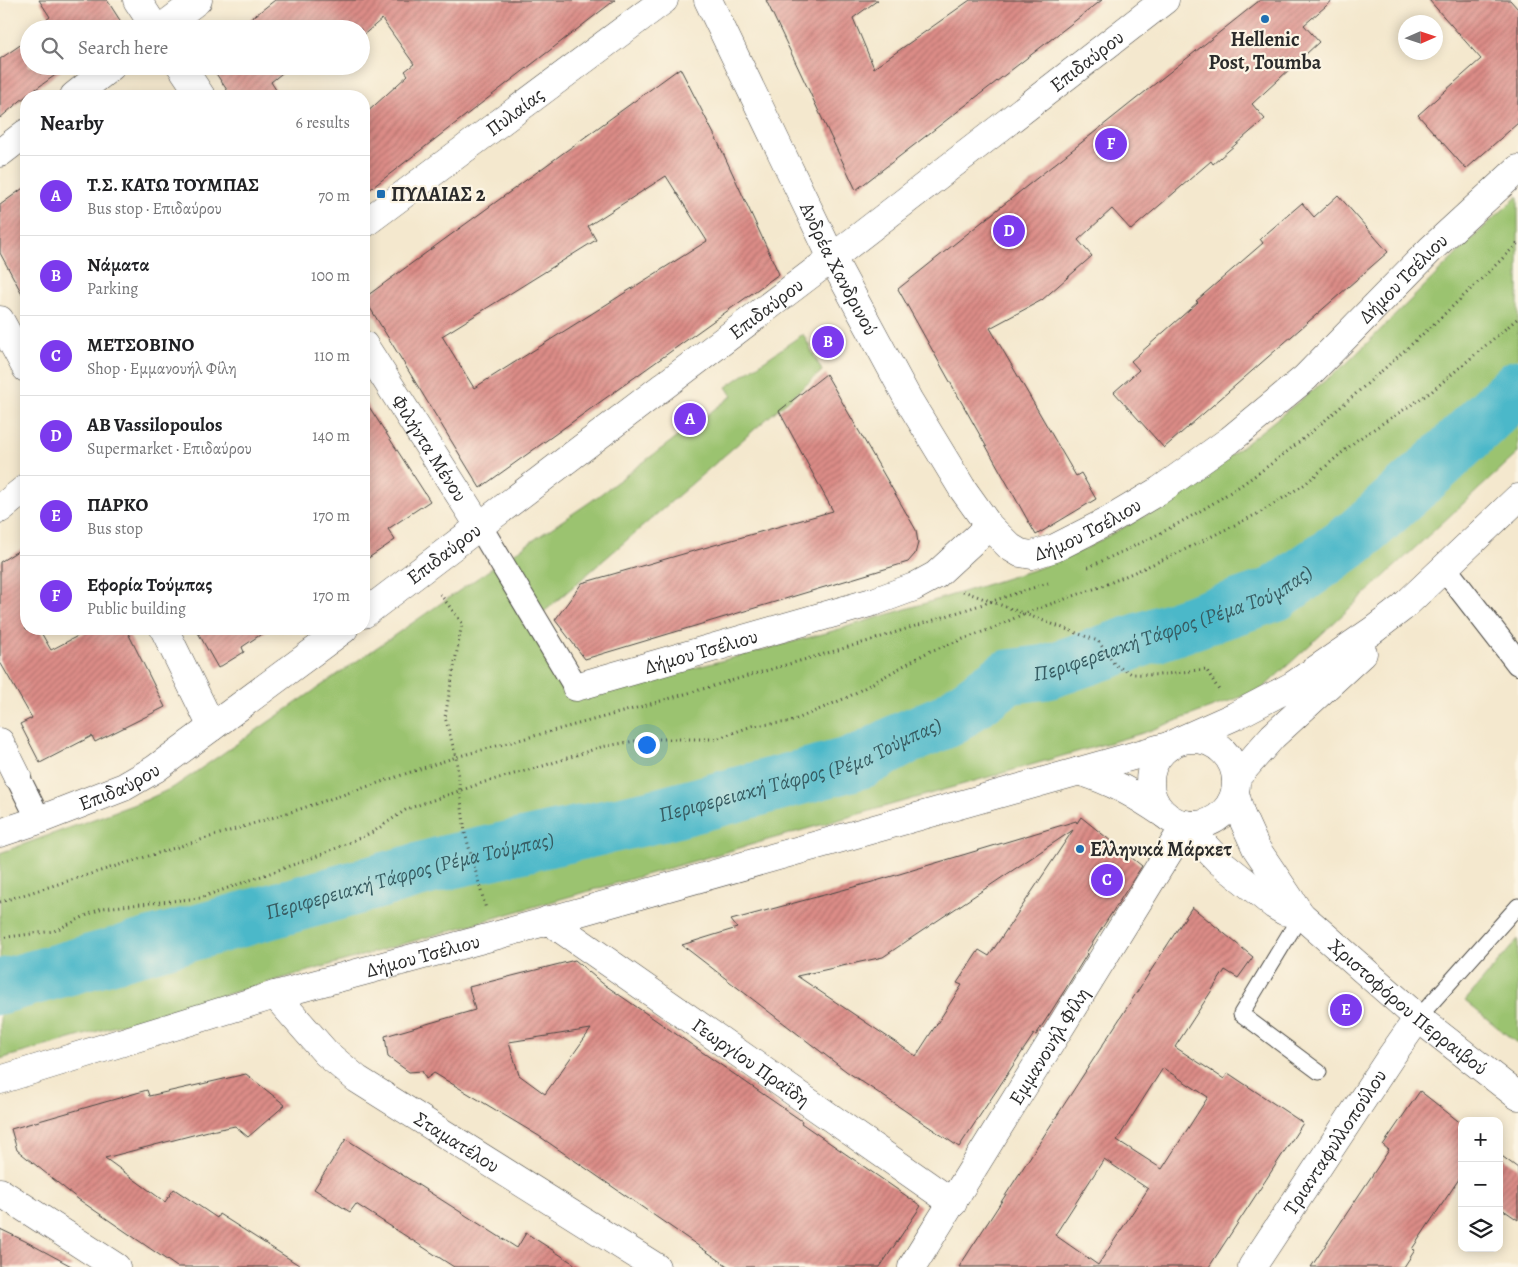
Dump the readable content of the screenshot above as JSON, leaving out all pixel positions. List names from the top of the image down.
{
  "streets": {
    "street": [
      "Επιδαύρου",
      "Πυλαίας",
      "Ανδρέα Χανδρινού",
      "Δήμου Τσέλιου",
      "Φιλήντα Μένου",
      "Χριστοφόρου Περραιβού",
      "Εμμανουήλ Φίλη",
      "Γεωργίου Πραΐδη",
      "Σταματέλου",
      "Τριανταφυλλοπούλου"
    ]
  },
  "crossings": [
    ["Επιδαύρου", "Ανδρέα Χανδρινού"],
    ["Επιδαύρου", "Φιλήντα Μένου"],
    ["Ανδρέα Χανδρινού", "Δήμου Τσέλιου"],
    ["Δήμου Τσέλιου", "Χριστοφόρου Περραιβού"],
    ["Δήμου Τσέλιου", "Εμμανουήλ Φίλη"],
    ["Δήμου Τσέλιου", "Γεωργίου Πραΐδη"],
    ["Δήμου Τσέλιου", "Σταματέλου"],
    ["Χριστοφόρου Περραιβού", "Εμμανουήλ Φίλη"],
    ["Χριστοφόρου Περραιβού", "Τριανταφυλλοπούλου"],
    ["Εμμανουήλ Φίλη", "Γεωργίου Πραΐδη"]
  ],
  "water": ["Περιφερειακή Τάφρος (Ρέμα Τούμπας)"],
  "places": {
    "other": ["Hellenic Post, Toumba", "Ελληνικά Μάρκετ"],
    "transit": ["ΠΥΛΑΙΑΣ 2"]
  },
  "north": "right",
  "page": {
    "search": "Search here",
    "heading": ["Nearby", "6 results"],
    "pins": [
      "F",
      "D",
      "B",
      "A",
      "C",
      "E"
    ],
    "list": [
      {
        "mark": "A",
        "name": "Τ.Σ. ΚΑΤΩ ΤΟΥΜΠΑΣ",
        "note": "Bus stop · Επιδαύρου",
        "value": "70 m"
      },
      {
        "mark": "B",
        "name": "Νάματα",
        "note": "Parking",
        "value": "100 m"
      },
      {
        "mark": "C",
        "name": "ΜΕΤΣΟΒΙΝΟ",
        "note": "Shop · Εμμανουήλ Φίλη",
        "value": "110 m"
      },
      {
        "mark": "D",
        "name": "AB Vassilopoulos",
        "note": "Supermarket · Επιδαύρου",
        "value": "140 m"
      },
      {
        "mark": "E",
        "name": "ΠΑΡΚΟ",
        "note": "Bus stop",
        "value": "170 m"
      },
      {
        "mark": "F",
        "name": "Εφορία Τούμπας",
        "note": "Public building",
        "value": "170 m"
      }
    ],
    "map_buttons": ["+", "−"]
  }
}
